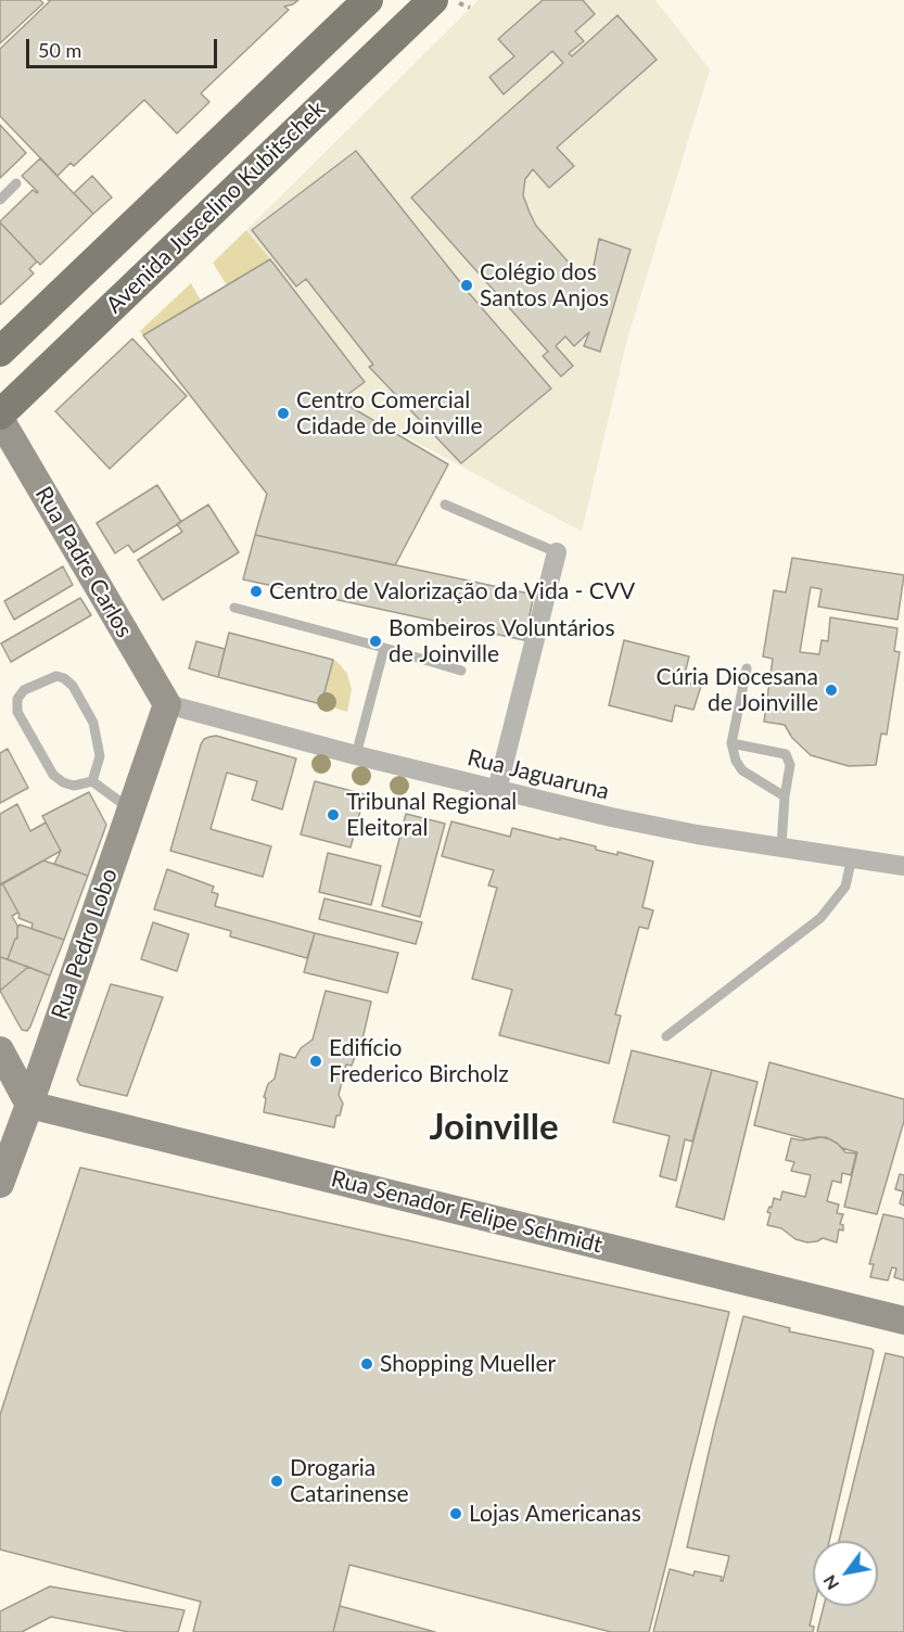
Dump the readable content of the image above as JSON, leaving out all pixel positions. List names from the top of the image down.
{
  "streets": {
    "main road": [
      "Avenida Juscelino Kubitschek",
      "Rua Padre Carlos",
      "Rua Pedro Lobo",
      "Rua Senador Felipe Schmidt"
    ],
    "street": ["Rua Jaguaruna"]
  },
  "crossings": [
    ["Rua Padre Carlos", "Rua Jaguaruna"],
    ["Rua Padre Carlos", "Rua Pedro Lobo"],
    ["Rua Jaguaruna", "Rua Pedro Lobo"],
    ["Rua Pedro Lobo", "Rua Senador Felipe Schmidt"]
  ],
  "districts": ["Joinville"],
  "places": [
    "Colégio dos Santos Anjos",
    "Centro Comercial Cidade de Joinville",
    "Centro de Valorização da Vida - CVV",
    "Bombeiros Voluntários de Joinville",
    "Cúria Diocesana de Joinville",
    "Tribunal Regional Eleitoral",
    "Edifício Frederico Bircholz",
    "Shopping Mueller",
    "Drogaria Catarinense",
    "Lojas Americanas"
  ],
  "scale_bar": "50 m",
  "north": "bottom left"
}
